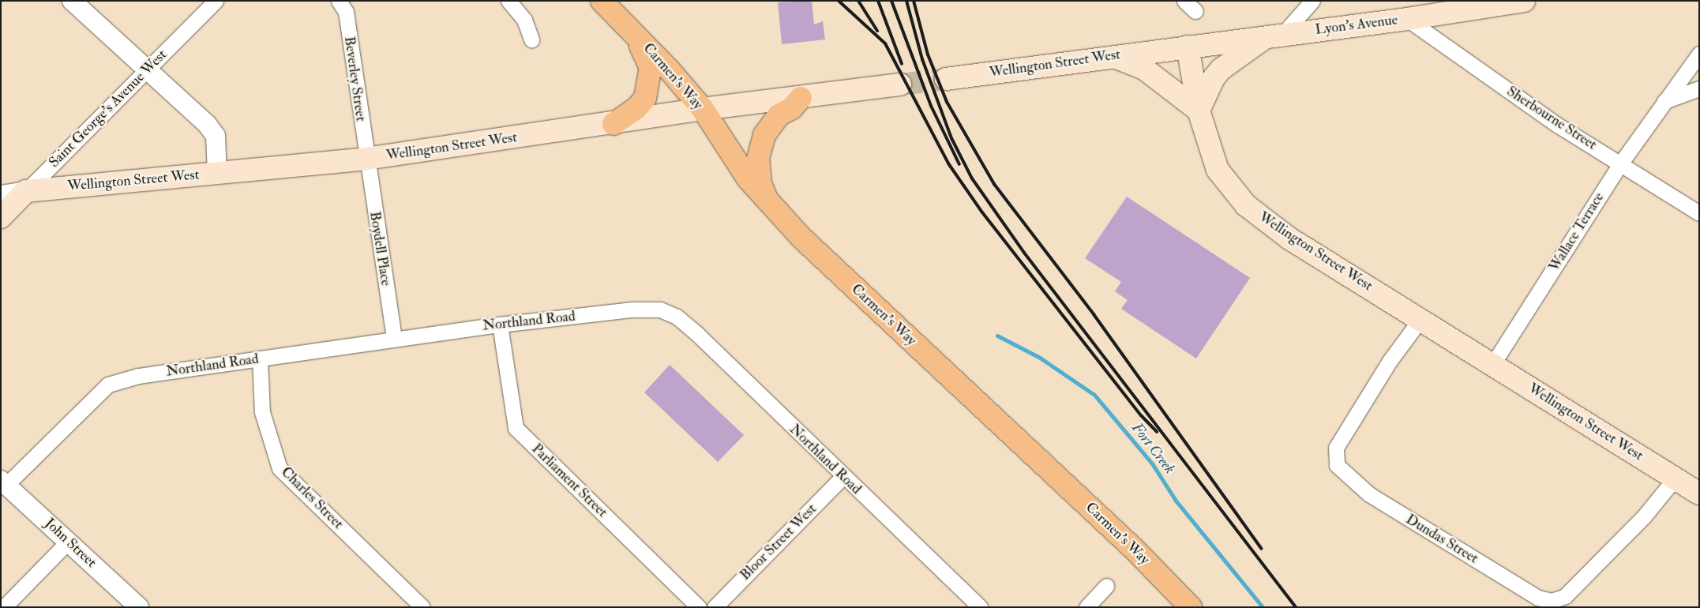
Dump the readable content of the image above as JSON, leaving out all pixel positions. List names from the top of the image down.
{
  "streets": {
    "highway": ["Carmen's Way"],
    "main road": ["Lyon's Avenue", "Wellington Street West", "Saint George's Avenue West"],
    "street": [
      "Beverley Street",
      "Sherbourne Street",
      "Wallace Terrace",
      "Boydell Place",
      "Northland Road",
      "Parliament Street",
      "Charles Street",
      "Dundas Street",
      "Bloor Street West",
      "John Street"
    ]
  },
  "crossings": [
    ["Lyon's Avenue", "Wellington Street West"],
    ["Lyon's Avenue", "Sherbourne Street"],
    ["Wellington Street West", "Carmen's Way"],
    ["Wellington Street West", "Beverley Street"],
    ["Wellington Street West", "Saint George's Avenue West"],
    ["Wellington Street West", "Wallace Terrace"],
    ["Wellington Street West", "Boydell Place"],
    ["Wellington Street West", "Dundas Street"],
    ["Beverley Street", "Boydell Place"],
    ["Sherbourne Street", "Wallace Terrace"],
    ["Boydell Place", "Northland Road"],
    ["Northland Road", "Parliament Street"],
    ["Northland Road", "Charles Street"],
    ["Northland Road", "Bloor Street West"],
    ["Northland Road", "John Street"]
  ],
  "water": ["Fort Creek"]
}
